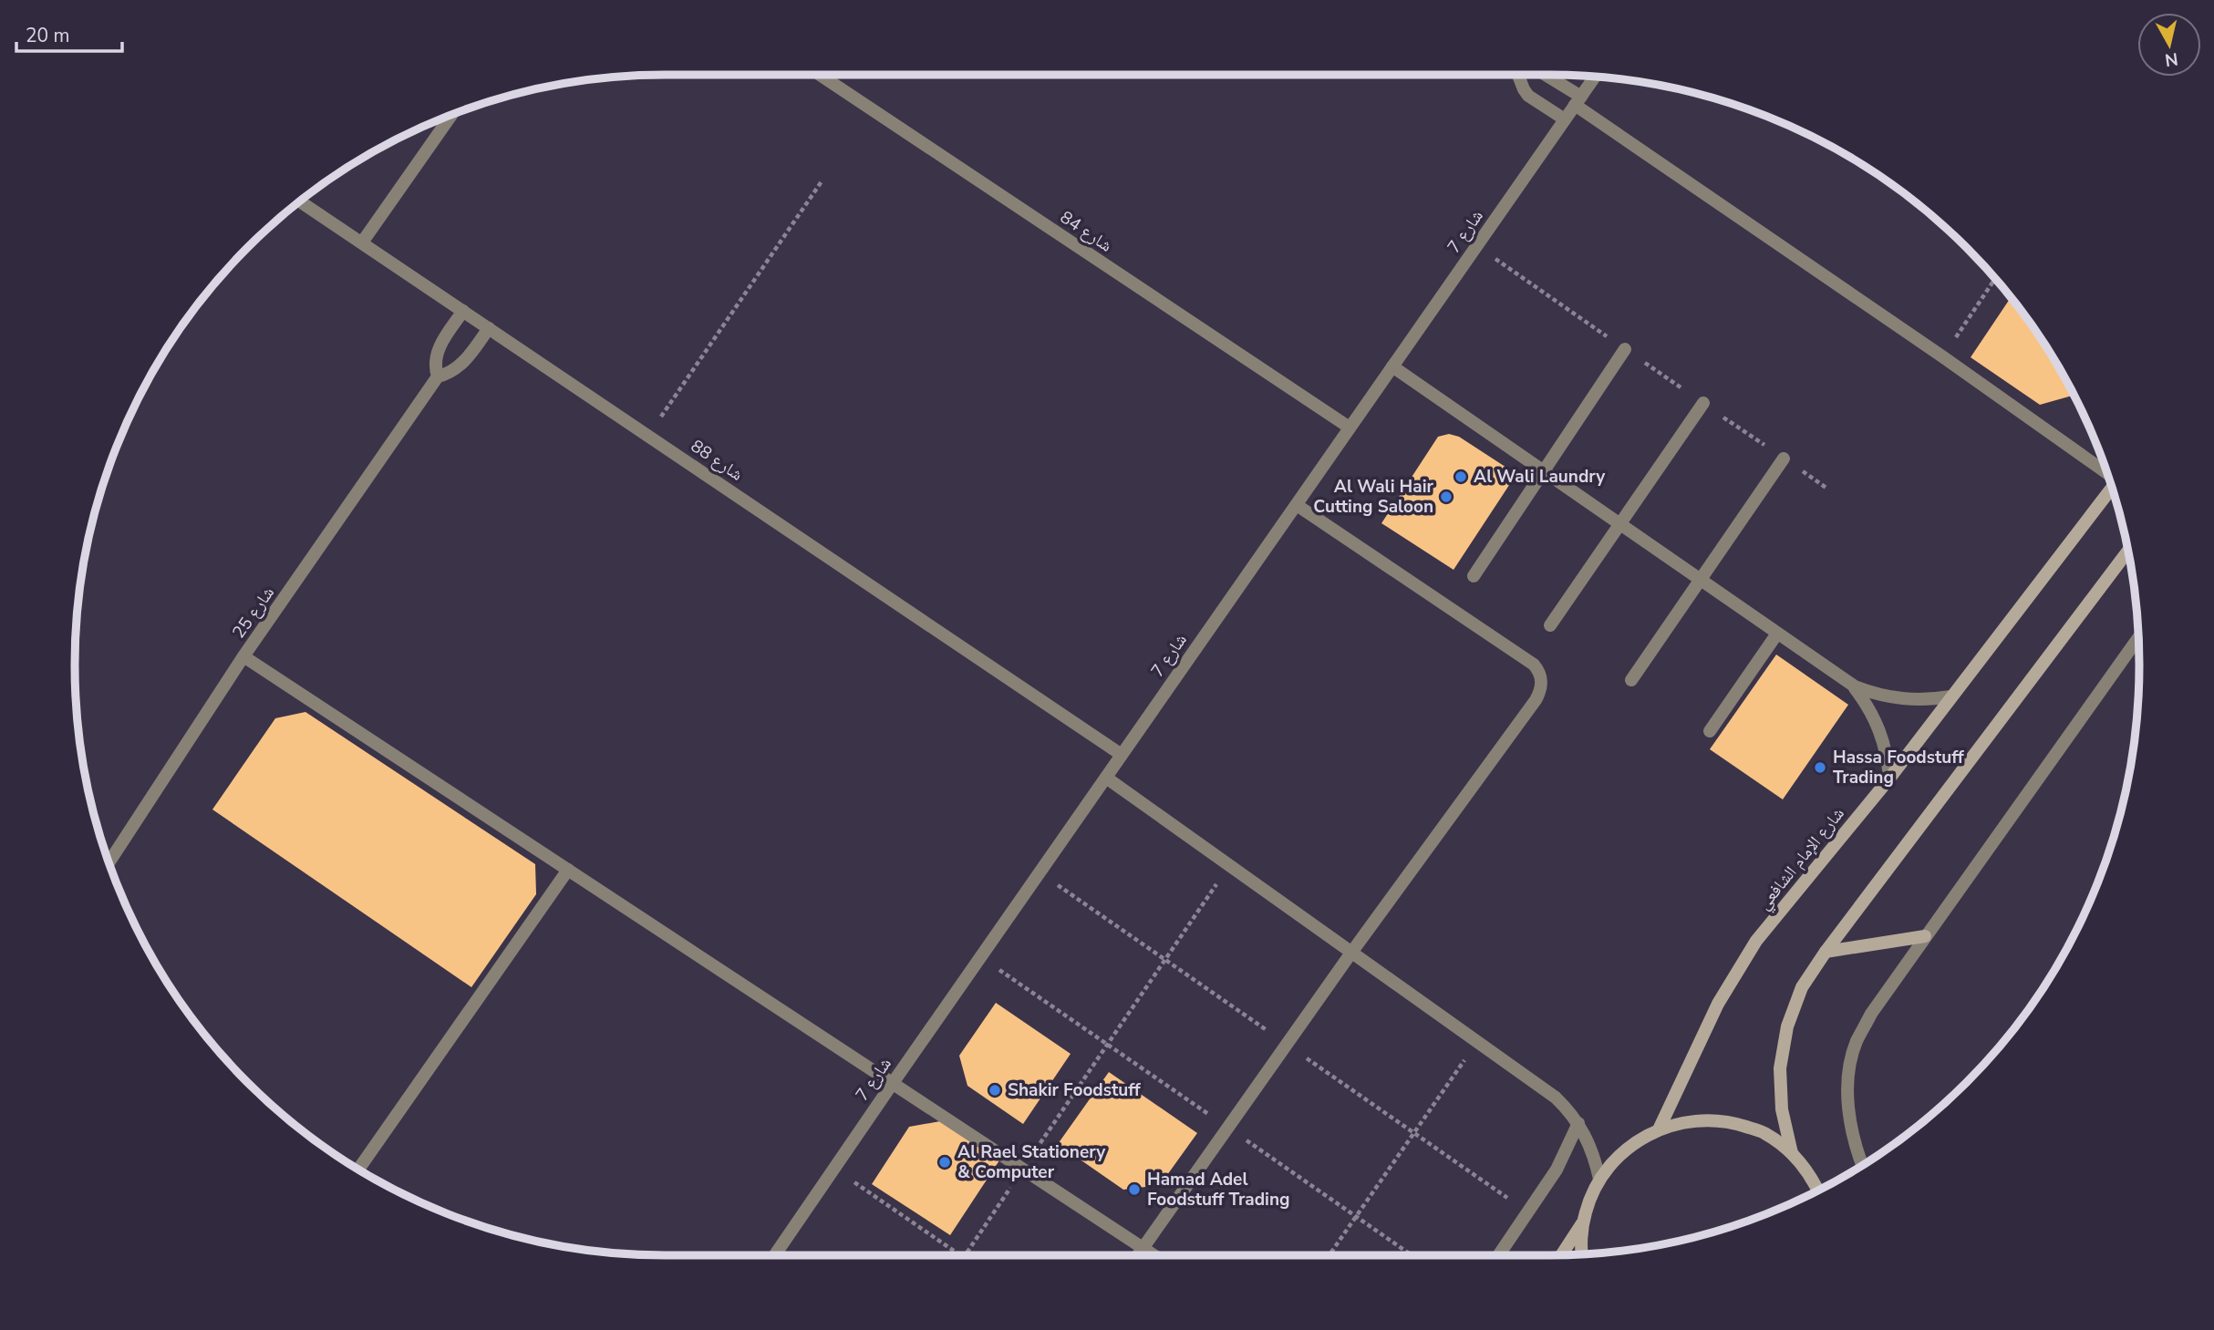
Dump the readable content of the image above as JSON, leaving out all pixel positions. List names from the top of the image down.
{
  "streets": {
    "street": [
      "شارع 84",
      "شارع 7",
      "شارع 88",
      "شارع 25",
      "شارع الإمام الشافعي"
    ]
  },
  "crossings": [
    ["شارع 84", "شارع 7"],
    ["شارع 7", "شارع 88"],
    ["شارع 88", "شارع 25"]
  ],
  "places": [
    "Al Wali Laundry",
    "Al Wali Hair Cutting Saloon",
    "Hassa Foodstuff Trading",
    "Shakir Foodstuff",
    "Al Rael Stationery & Computer",
    "Hamad Adel Foodstuff Trading"
  ],
  "scale_bar": "20 m",
  "north": "bottom"
}
